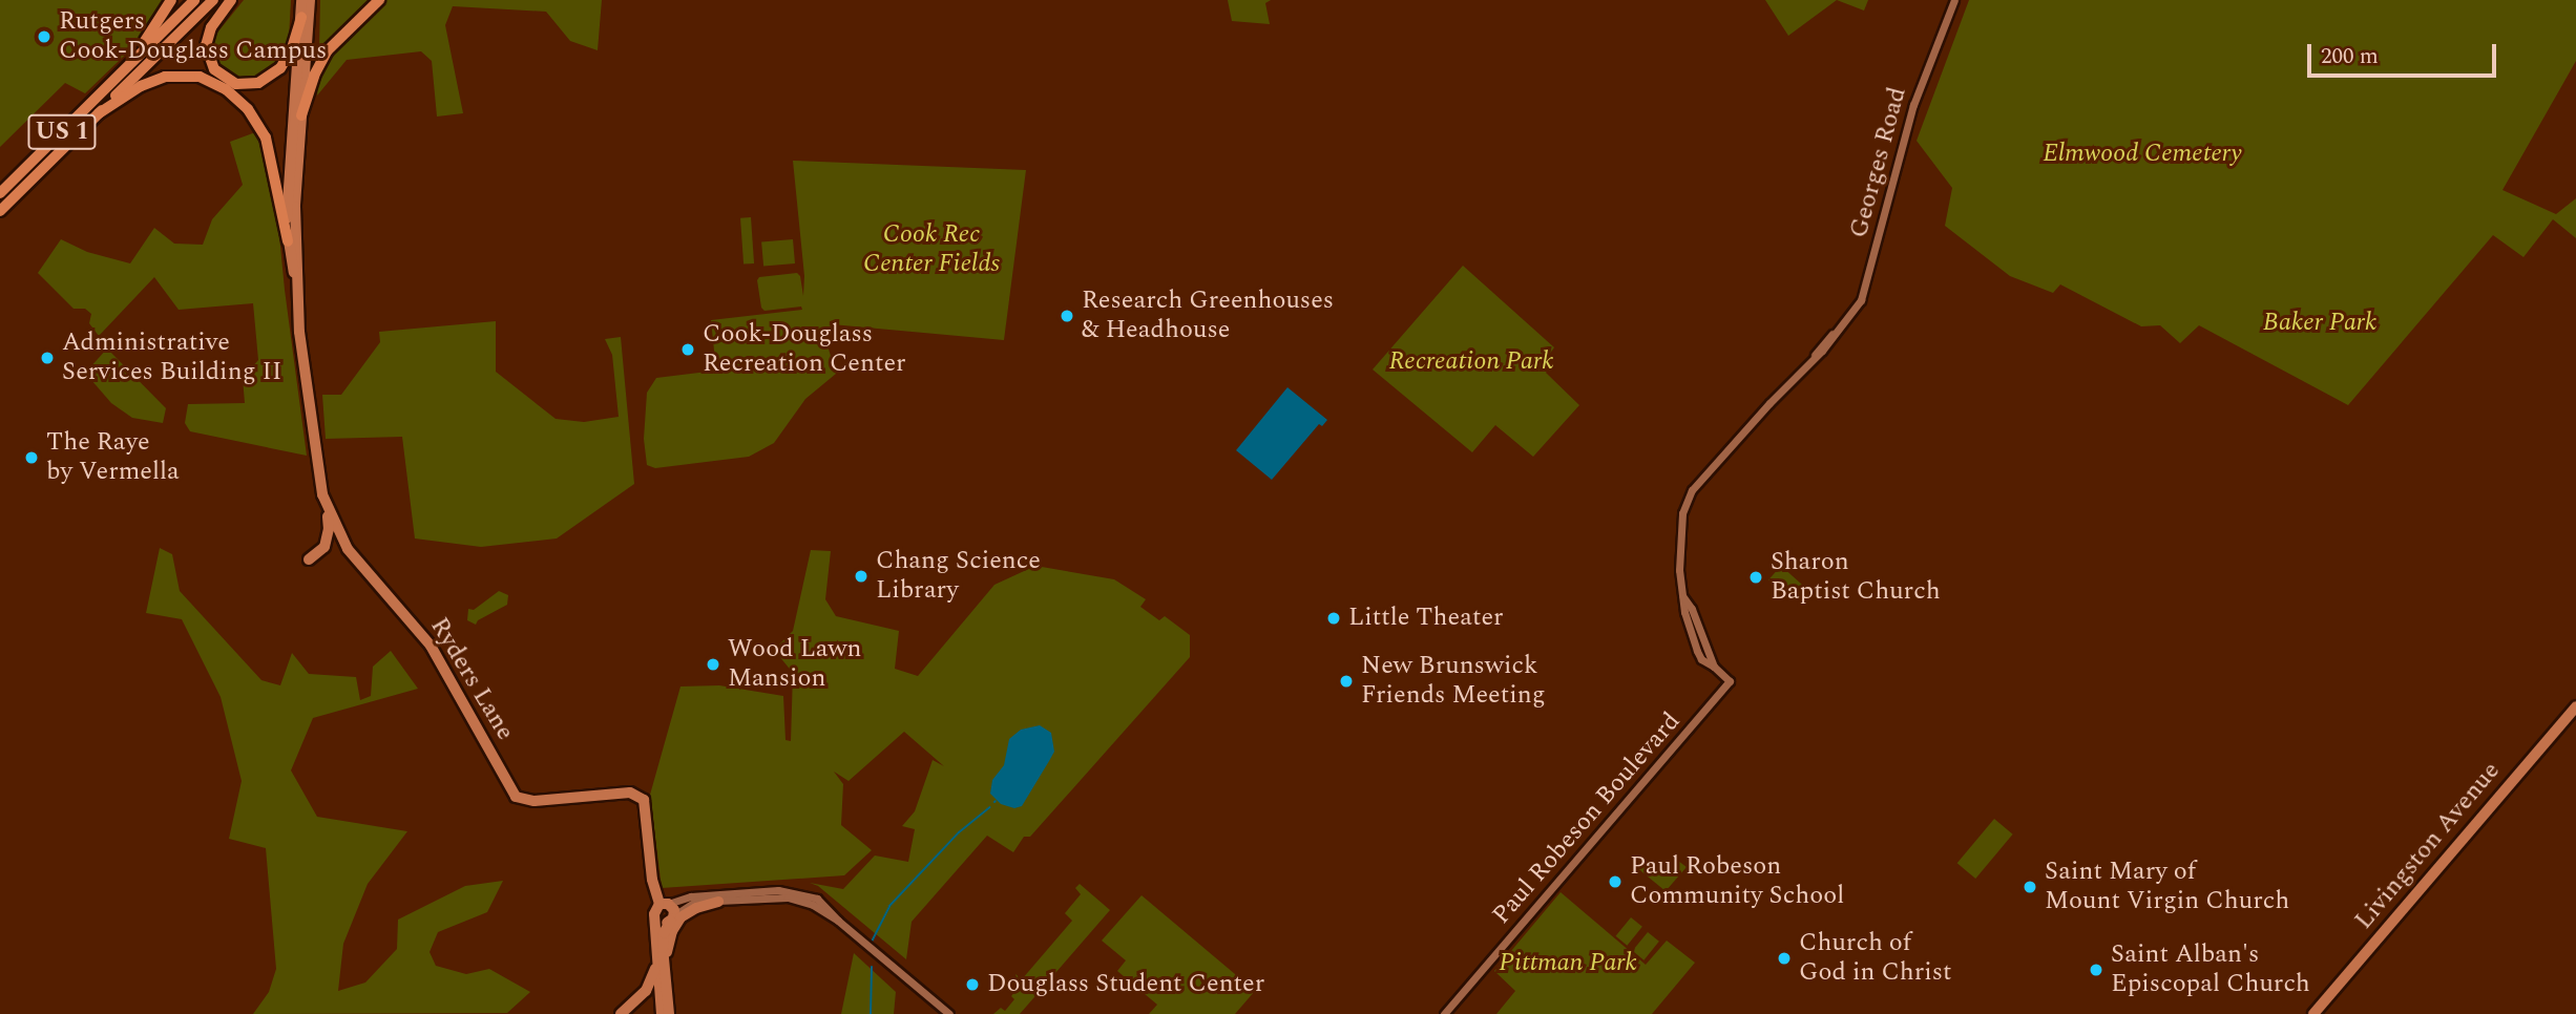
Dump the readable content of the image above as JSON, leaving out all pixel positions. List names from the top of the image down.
{
  "streets": {
    "highway": ["US 1"],
    "main road": ["Ryders Lane", "Livingston Avenue"],
    "street": ["Georges Road", "Paul Robeson Boulevard"]
  },
  "crossings": [
    ["Georges Road", "Paul Robeson Boulevard"]
  ],
  "parks": [
    "Elmwood Cemetery",
    "Cook Rec Center Fields",
    "Baker Park",
    "Recreation Park",
    "Pittman Park"
  ],
  "places": [
    "Rutgers Cook-Douglass Campus",
    "Research Greenhouses & Headhouse",
    "Cook-Douglass Recreation Center",
    "Administrative Services Building II",
    "The Raye by Vermella",
    "Chang Science Library",
    "Sharon Baptist Church",
    "Little Theater",
    "Wood Lawn Mansion",
    "New Brunswick Friends Meeting",
    "Paul Robeson Community School",
    "Saint Mary of Mount Virgin Church",
    "Church of God in Christ",
    "Saint Alban's Episcopal Church",
    "Douglass Student Center"
  ],
  "scale_bar": "200 m"
}
